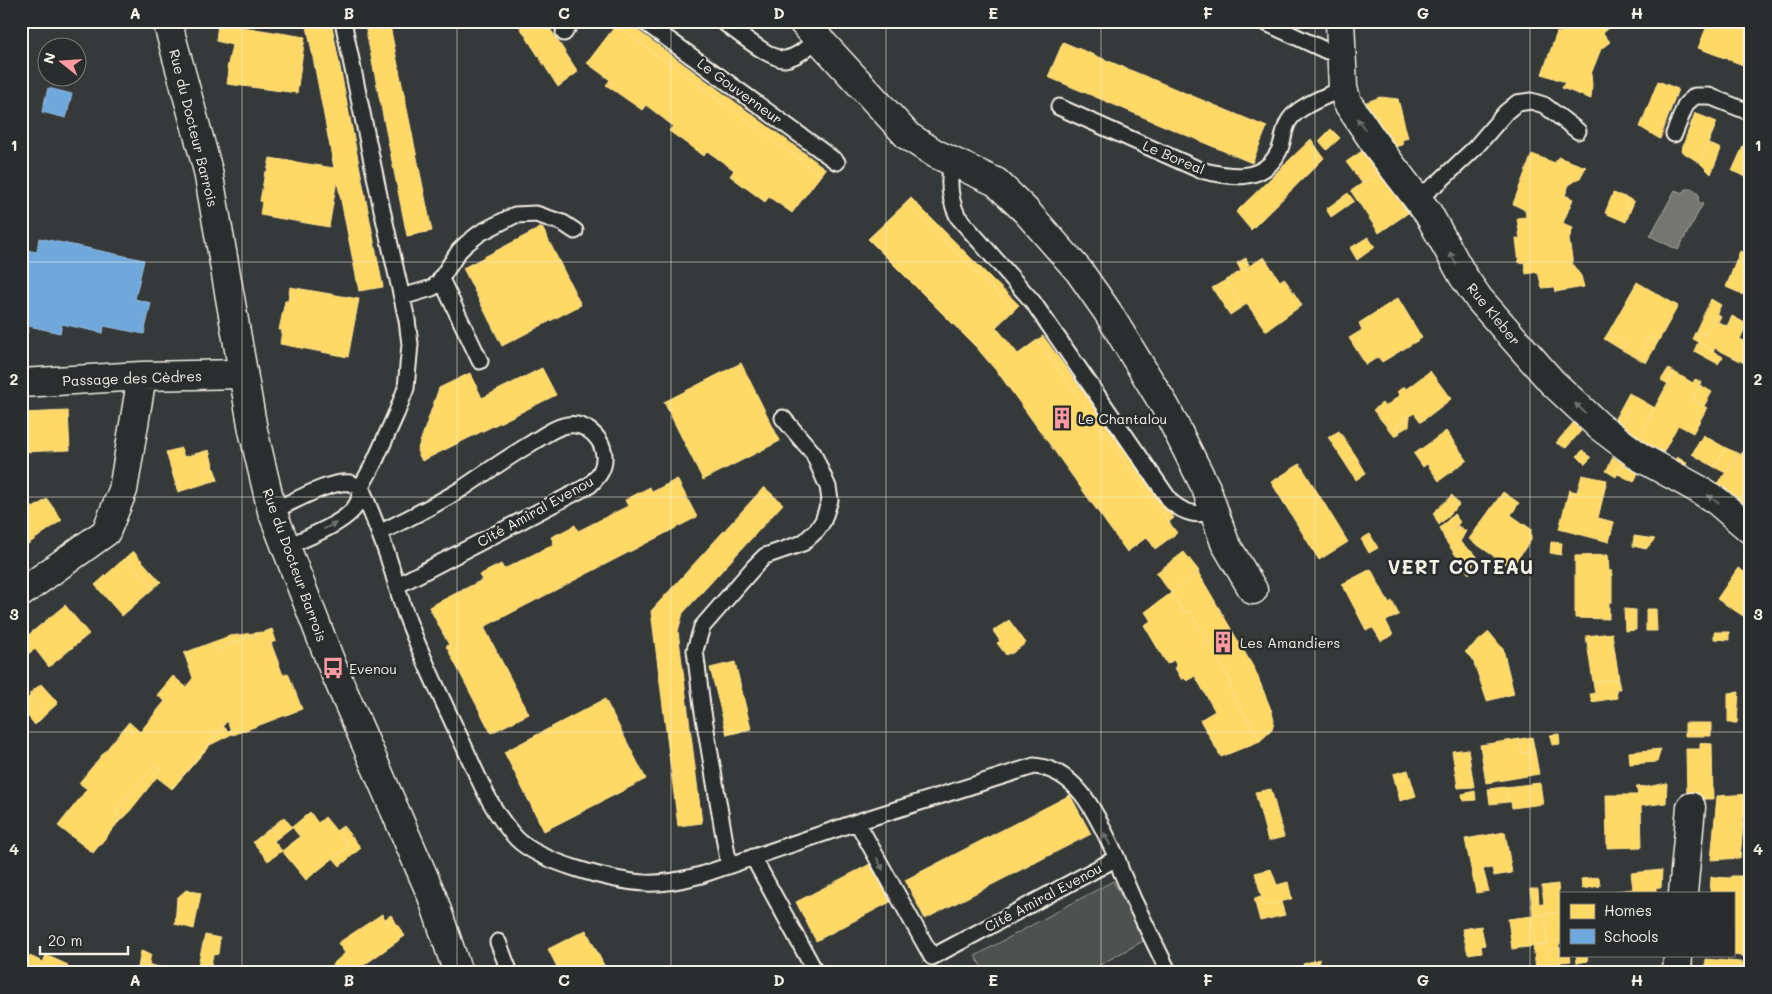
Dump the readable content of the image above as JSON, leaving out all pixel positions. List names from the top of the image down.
{
  "streets": {
    "street": ["Rue du Docteur Barrois", "Rue Kleber", "Passage des Cèdres"],
    "lane": ["Le Gouverneur", "Le Boreal", "Cité Amiral Evenou"]
  },
  "crossings": [
    ["Rue du Docteur Barrois", "Passage des Cèdres"],
    ["Le Boreal", "Rue Kleber"]
  ],
  "one_way": ["Rue Kleber"],
  "districts": ["VERT COTEAU"],
  "places": {
    "building": ["Le Chantalou", "Les Amandiers"],
    "bus stop": ["Evenou"]
  },
  "legend": ["Homes", "Schools"],
  "scale_bar": "20 m",
  "north": "left",
  "grid": {
    "columns": [
      "A",
      "B",
      "C",
      "D",
      "E",
      "F",
      "G",
      "H"
    ],
    "rows": [
      "1",
      "2",
      "3",
      "4"
    ]
  }
}
